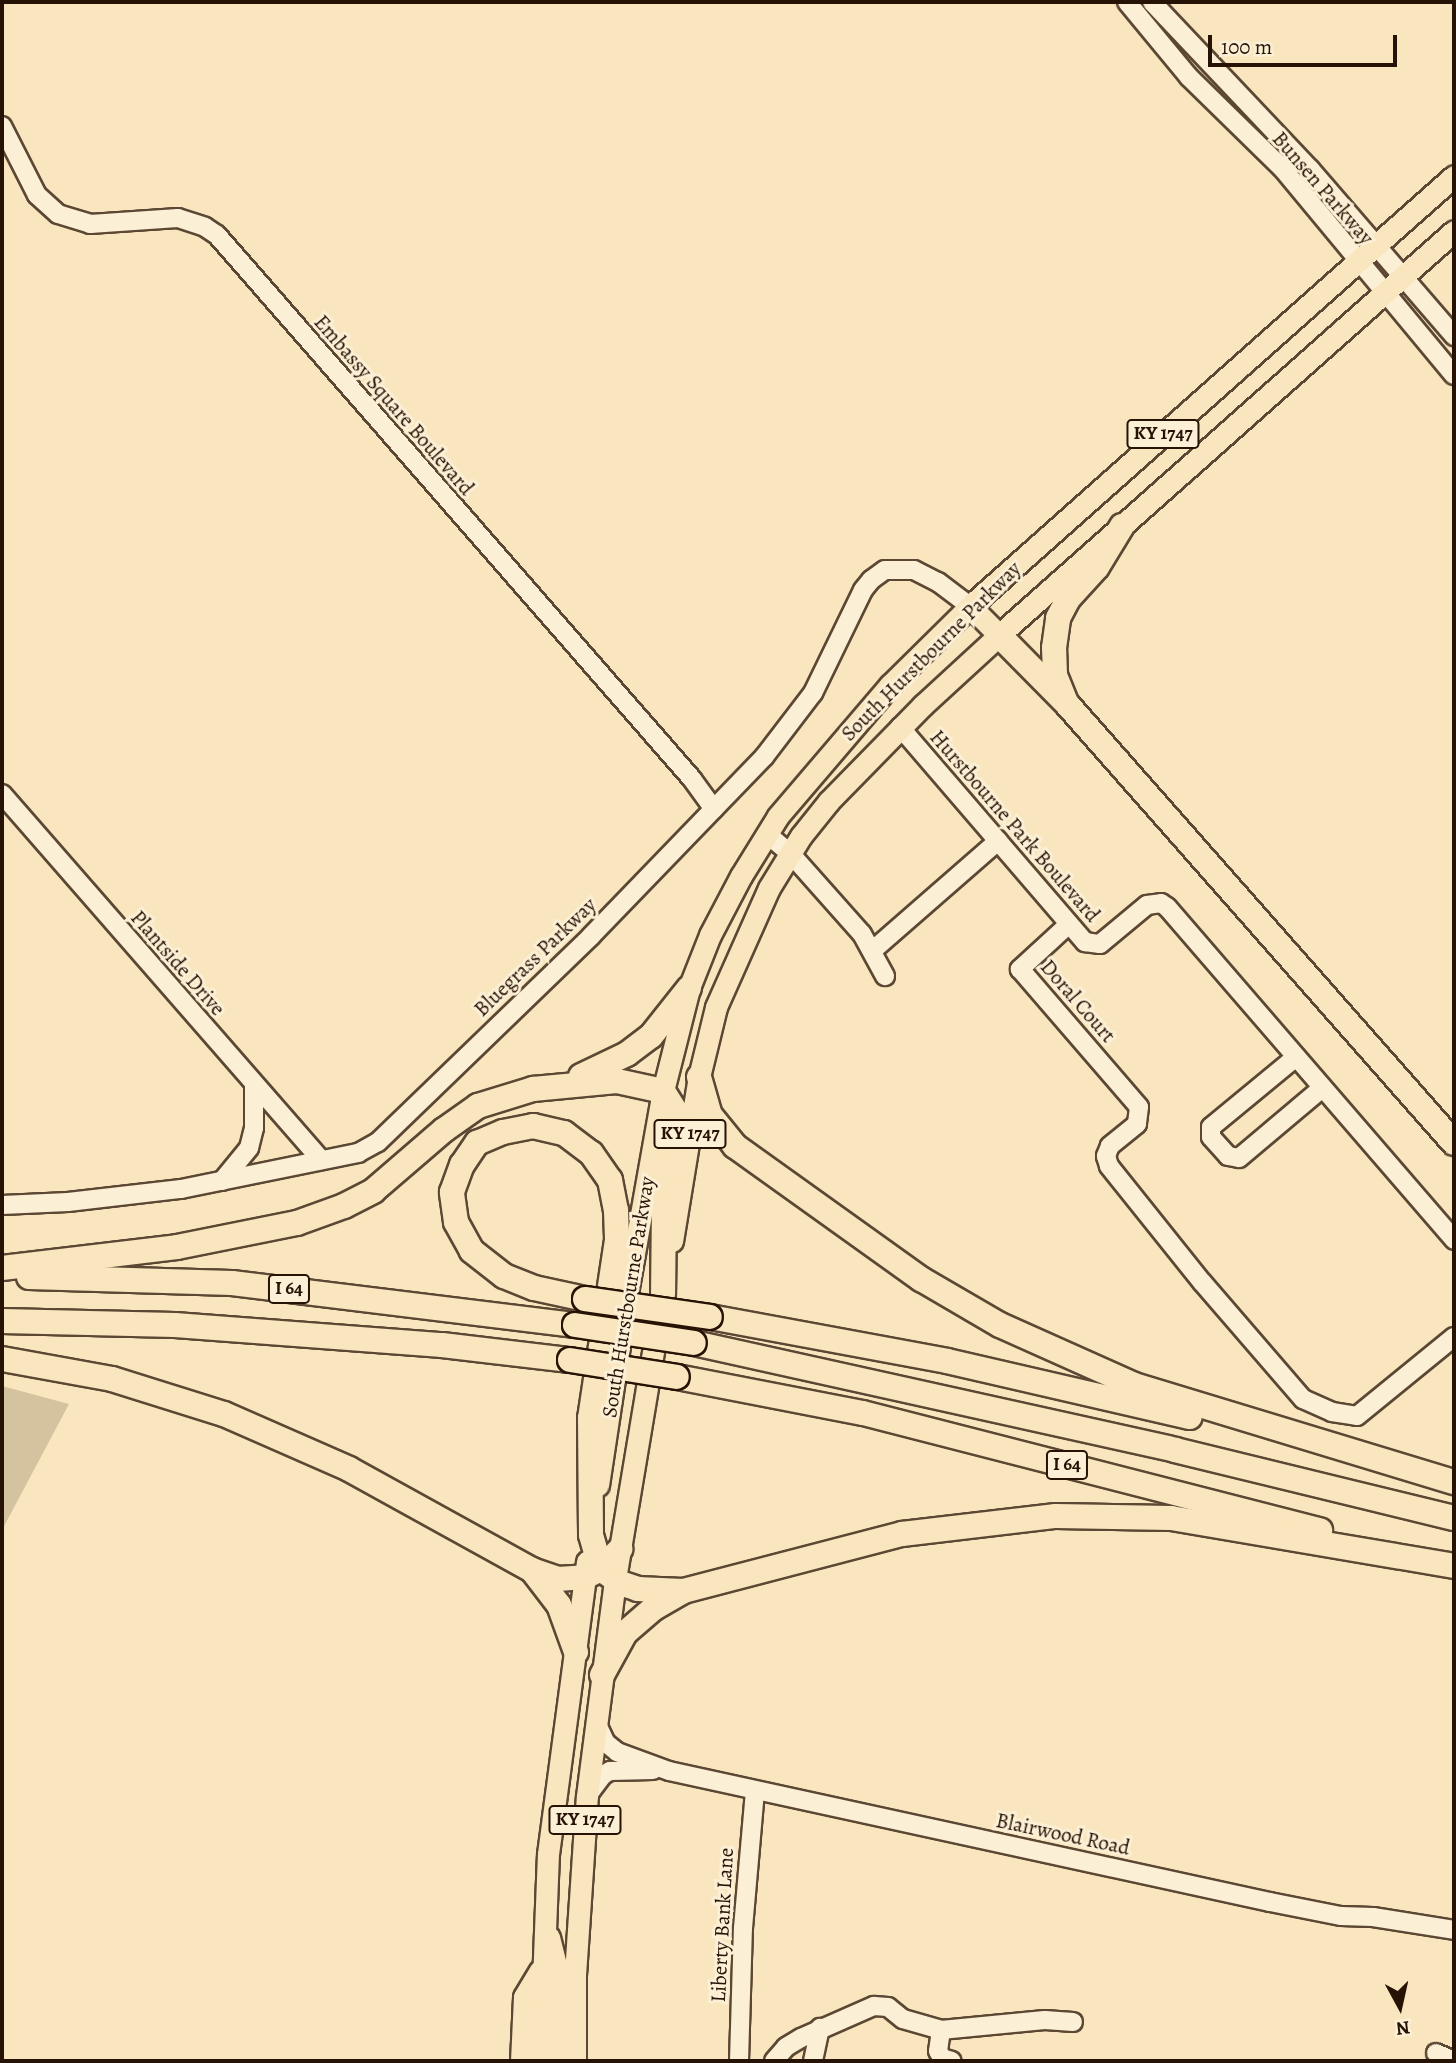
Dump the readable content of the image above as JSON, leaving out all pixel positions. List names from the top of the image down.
{
  "streets": {
    "highway": ["I 64"],
    "main road": ["KY 1747", "South Hurstbourne Parkway"],
    "street": [
      "Bunsen Parkway",
      "Embassy Square Boulevard",
      "Hurstbourne Park Boulevard",
      "Bluegrass Parkway",
      "Plantside Drive",
      "Doral Court",
      "Blairwood Road",
      "Liberty Bank Lane"
    ]
  },
  "crossings": [
    ["Bunsen Parkway", "South Hurstbourne Parkway"],
    ["Embassy Square Boulevard", "Bluegrass Parkway"],
    ["KY 1747", "Blairwood Road"],
    ["South Hurstbourne Parkway", "Hurstbourne Park Boulevard"],
    ["South Hurstbourne Parkway", "Bluegrass Parkway"],
    ["Hurstbourne Park Boulevard", "Doral Court"],
    ["Bluegrass Parkway", "Plantside Drive"],
    ["Blairwood Road", "Liberty Bank Lane"]
  ],
  "scale_bar": "100 m",
  "north": "bottom"
}
